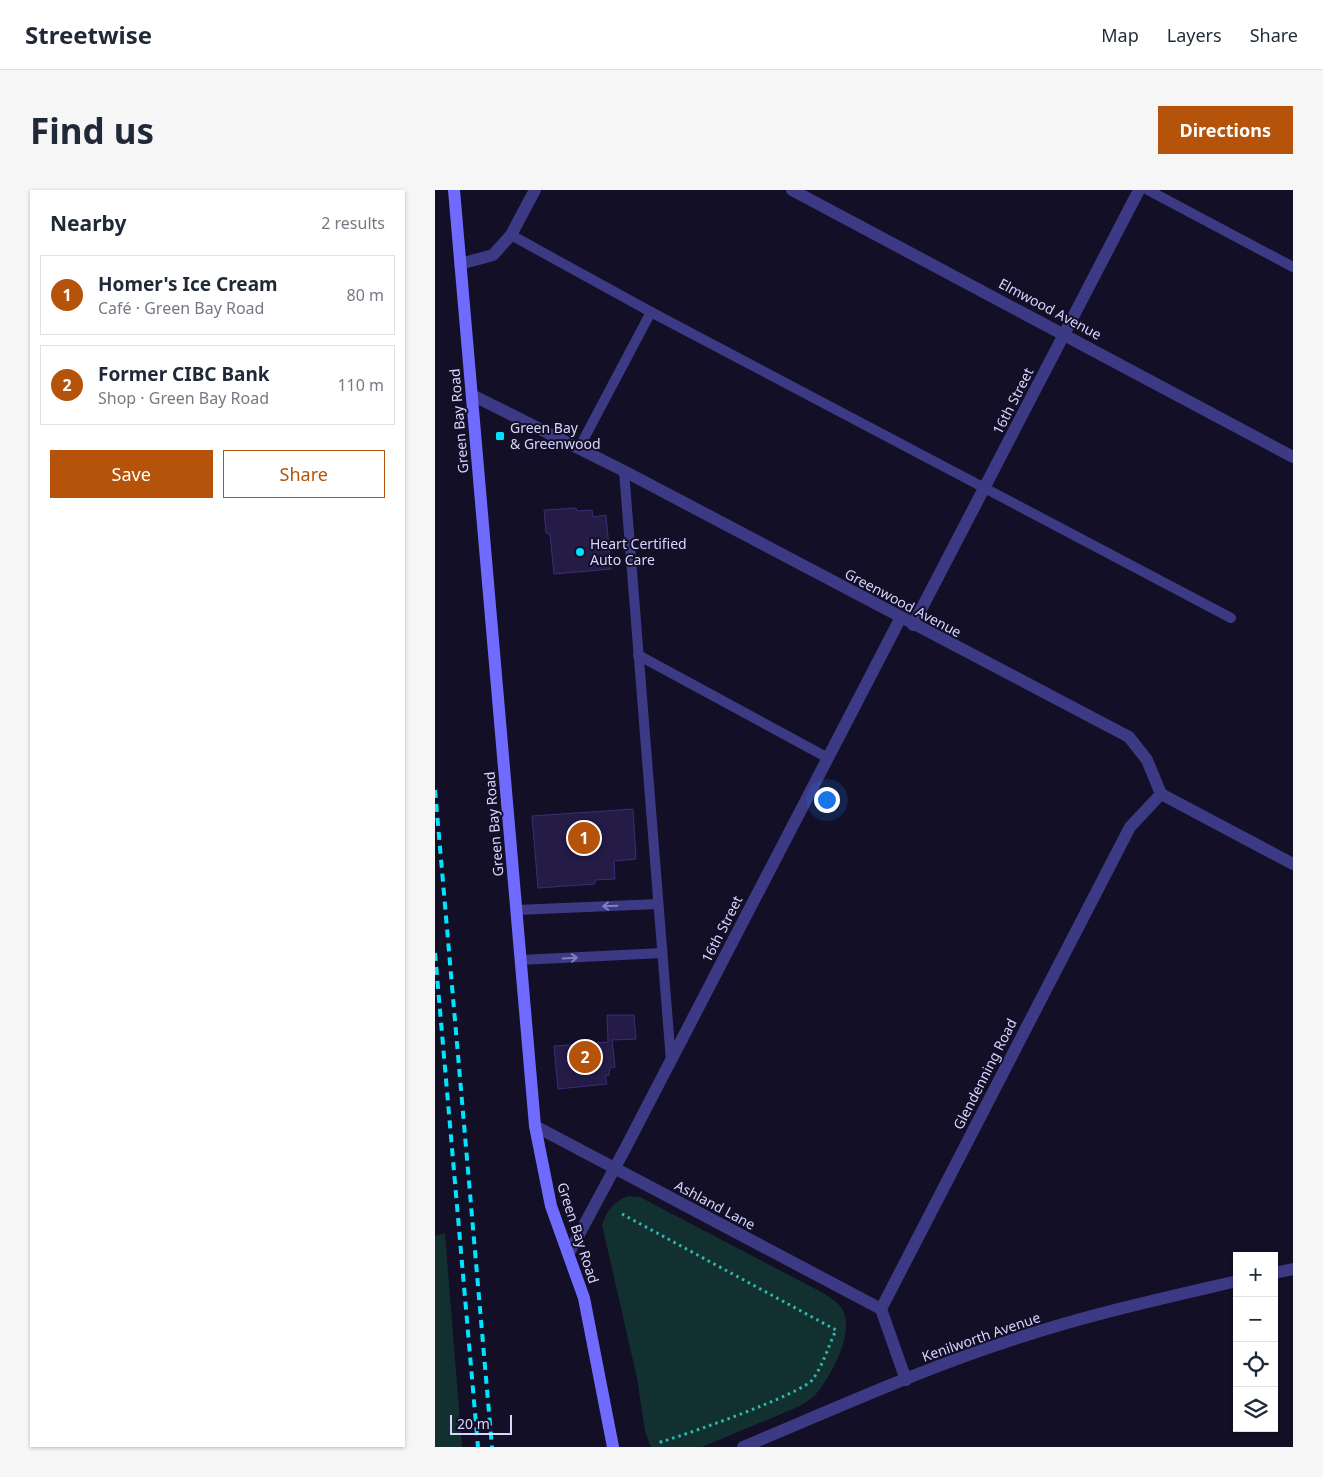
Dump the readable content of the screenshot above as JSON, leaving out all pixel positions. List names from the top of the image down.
{
  "streets": {
    "main road": ["Green Bay Road"],
    "street": [
      "Elmwood Avenue",
      "16th Street",
      "Greenwood Avenue",
      "Glendenning Road",
      "Ashland Lane",
      "Kenilworth Avenue"
    ]
  },
  "crossings": [
    ["Elmwood Avenue", "16th Street"],
    ["16th Street", "Green Bay Road"],
    ["16th Street", "Greenwood Avenue"],
    ["16th Street", "Ashland Lane"],
    ["Green Bay Road", "Greenwood Avenue"],
    ["Green Bay Road", "Ashland Lane"],
    ["Greenwood Avenue", "Glendenning Road"],
    ["Glendenning Road", "Ashland Lane"]
  ],
  "places": {
    "transit": ["Green Bay & Greenwood"],
    "other": ["Heart Certified Auto Care"]
  },
  "scale_bar": "20 m",
  "page": {
    "header": "Streetwise",
    "nav": ["Map", "Layers", "Share"],
    "buttons": [
      "Directions",
      ["Save", "Share"]
    ],
    "title": "Find us",
    "heading": ["Nearby", "2 results"],
    "list": [
      {
        "mark": "1",
        "name": "Homer's Ice Cream",
        "note": "Café · Green Bay Road",
        "value": "80 m"
      },
      {
        "mark": "2",
        "name": "Former CIBC Bank",
        "note": "Shop · Green Bay Road",
        "value": "110 m"
      }
    ],
    "pins": ["1", "2"],
    "map_buttons": ["+", "−"],
    "scale": "20 m"
  }
}
